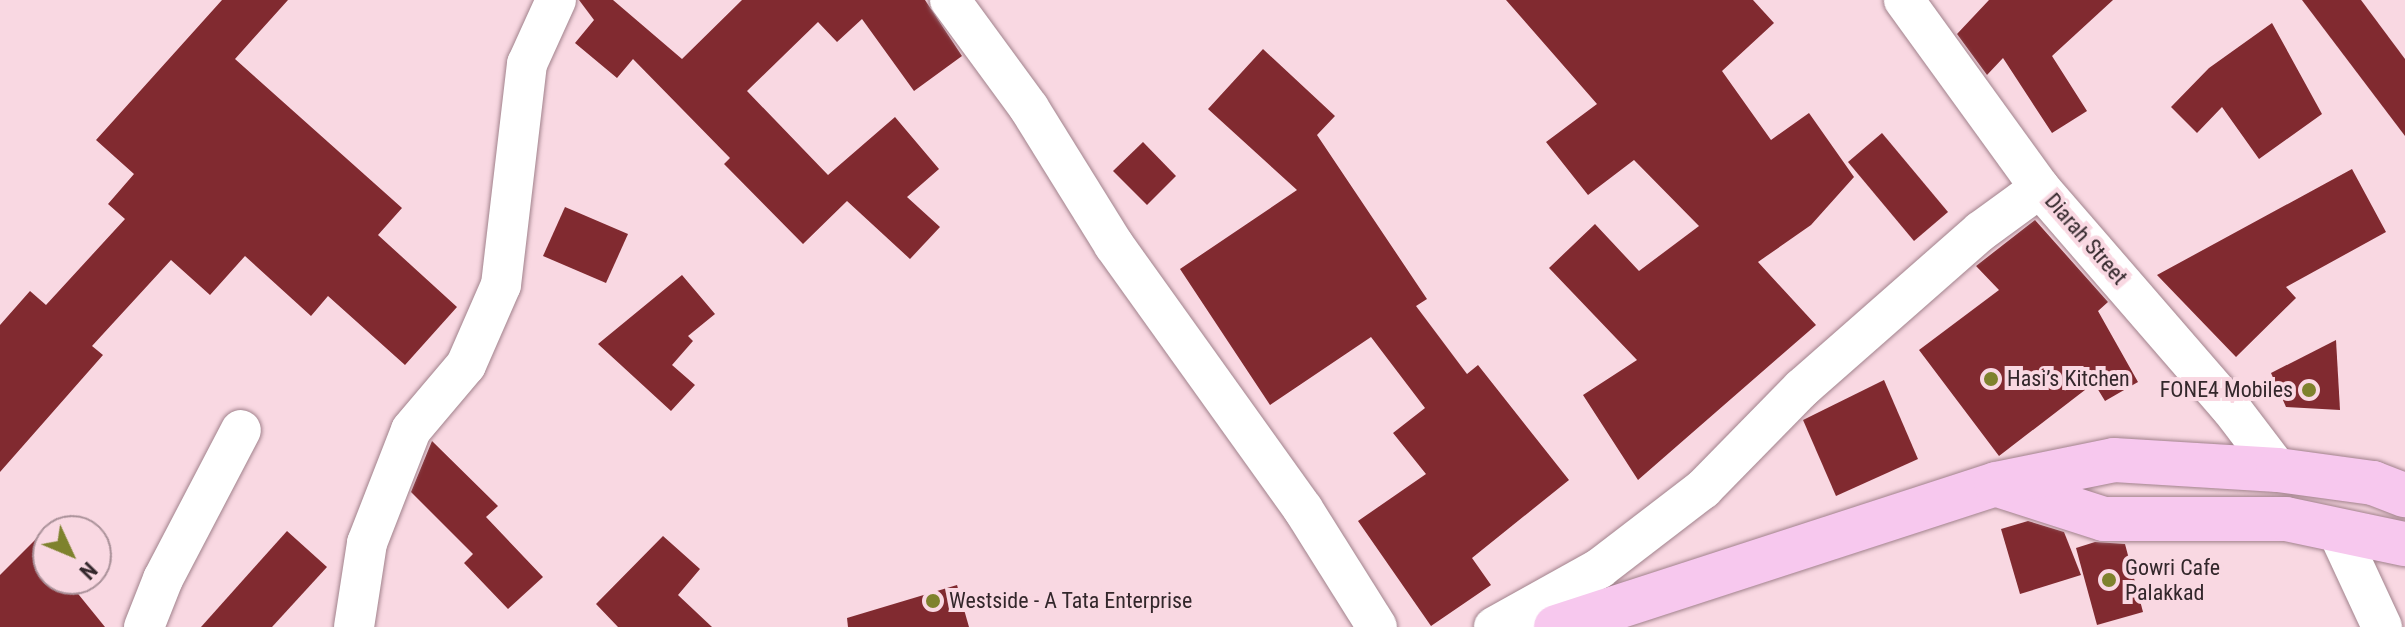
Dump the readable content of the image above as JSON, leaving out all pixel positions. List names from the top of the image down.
{
  "streets": {
    "street": ["Diarah Street"]
  },
  "places": [
    "Hasi’s Kitchen",
    "FONE4 Mobiles",
    "Gowri Cafe Palakkad",
    "Westside - A Tata Enterprise"
  ],
  "north": "bottom right"
}
